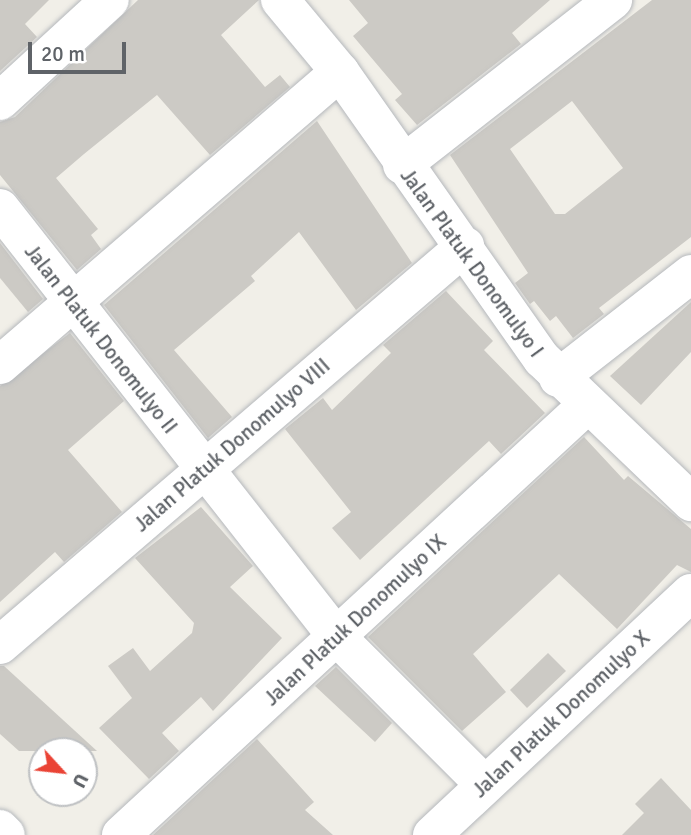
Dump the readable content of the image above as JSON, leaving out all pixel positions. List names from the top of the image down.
{
  "streets": {
    "street": [
      "Jalan Platuk Donomulyo I",
      "Jalan Platuk Donomulyo II",
      "Jalan Platuk Donomulyo VIII",
      "Jalan Platuk Donomulyo IX",
      "Jalan Platuk Donomulyo X"
    ]
  },
  "crossings": [
    ["Jalan Platuk Donomulyo I", "Jalan Platuk Donomulyo VIII"],
    ["Jalan Platuk Donomulyo I", "Jalan Platuk Donomulyo IX"],
    ["Jalan Platuk Donomulyo II", "Jalan Platuk Donomulyo VIII"],
    ["Jalan Platuk Donomulyo II", "Jalan Platuk Donomulyo IX"],
    ["Jalan Platuk Donomulyo II", "Jalan Platuk Donomulyo X"]
  ],
  "scale_bar": "20 m",
  "north": "bottom right"
}
